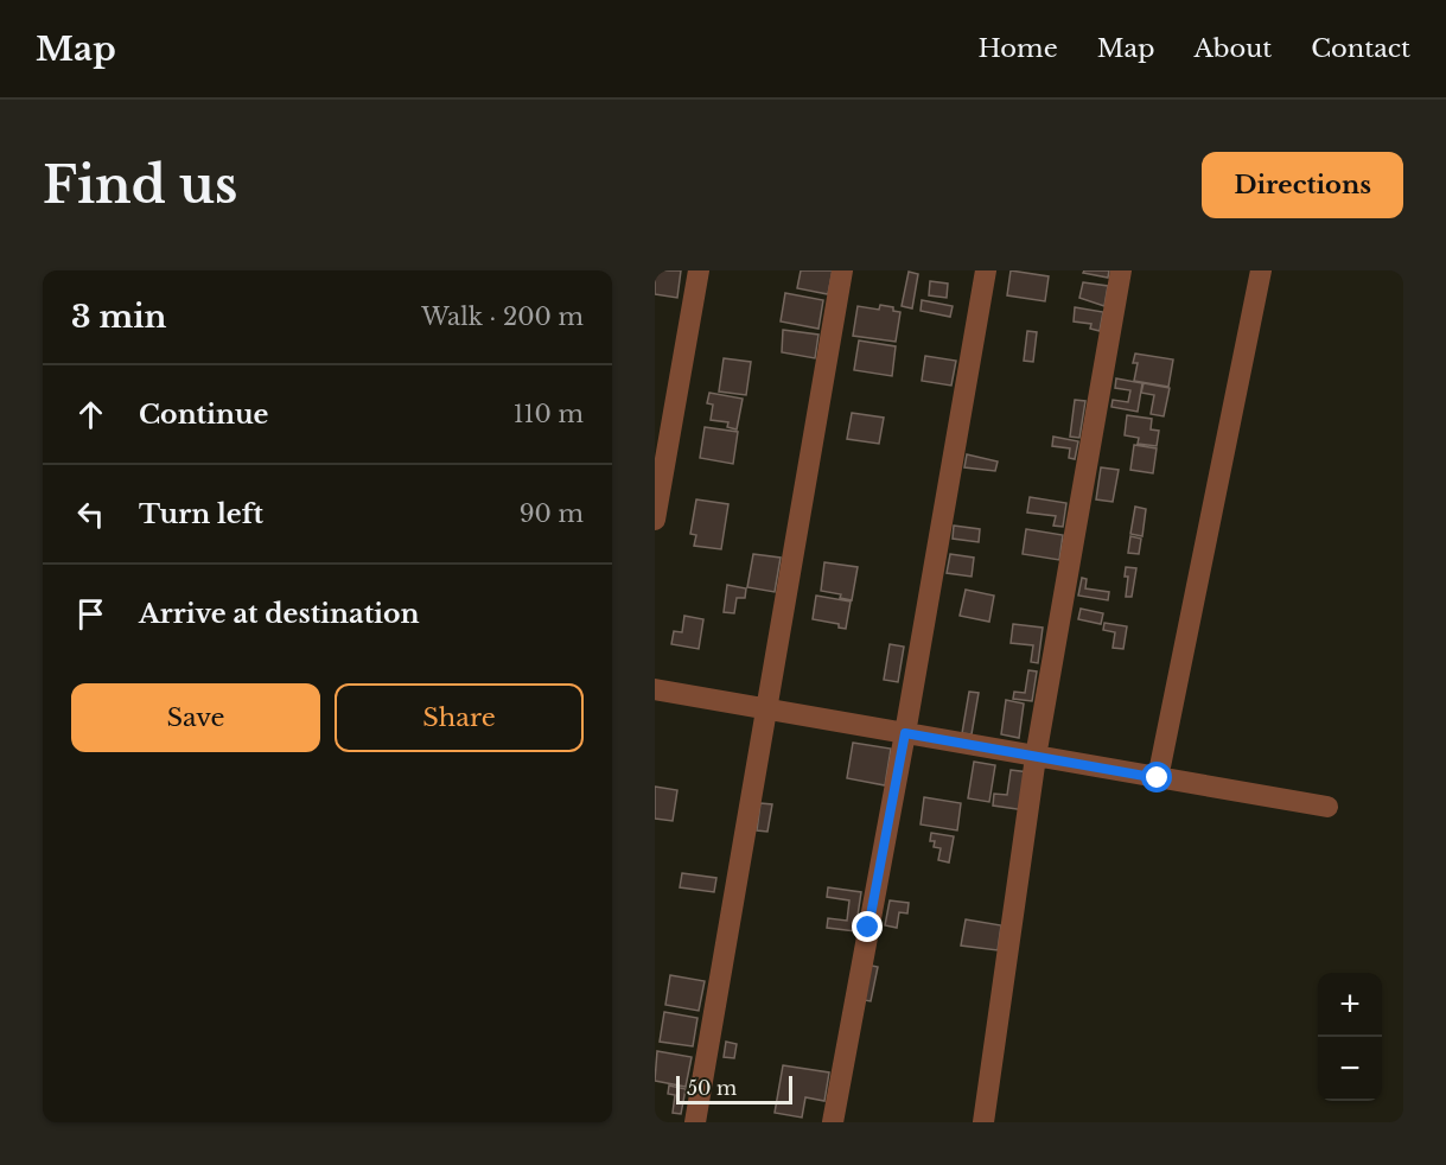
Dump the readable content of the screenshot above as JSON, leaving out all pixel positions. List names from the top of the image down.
{
  "scale_bar": "50 m",
  "page": {
    "header": "Map",
    "nav": [
      "Home",
      "Map",
      "About",
      "Contact"
    ],
    "buttons": [
      "Directions",
      ["Save", "Share"]
    ],
    "title": "Find us",
    "heading": ["3 min", "Walk · 200 m"],
    "list": [
      ["Continue", "110 m"],
      ["Turn left", "90 m"],
      "Arrive at destination"
    ],
    "map_buttons": ["+", "−"],
    "scale": "50 m"
  }
}
